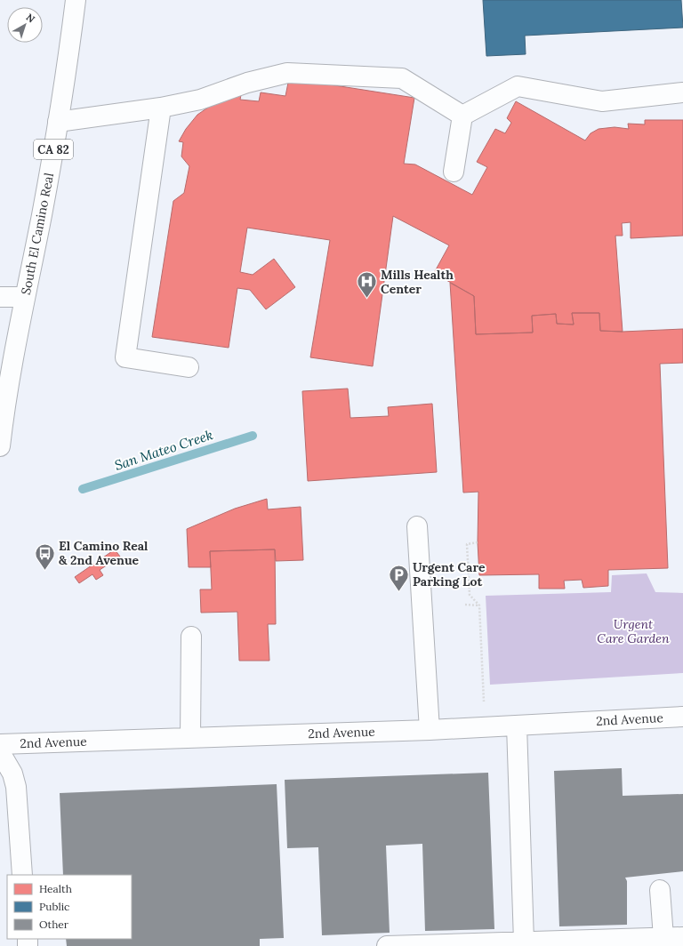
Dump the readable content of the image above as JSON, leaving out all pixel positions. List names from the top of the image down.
{
  "streets": {
    "street": ["CA 82", "South El Camino Real", "2nd Avenue"]
  },
  "water": ["San Mateo Creek"],
  "parks": ["Urgent Care Garden"],
  "places": {
    "hospital": ["Mills Health Center"],
    "bus stop": ["El Camino Real & 2nd Avenue"],
    "parking": ["Urgent Care Parking Lot"]
  },
  "legend": ["Health", "Public", "Other"],
  "north": "top right"
}
